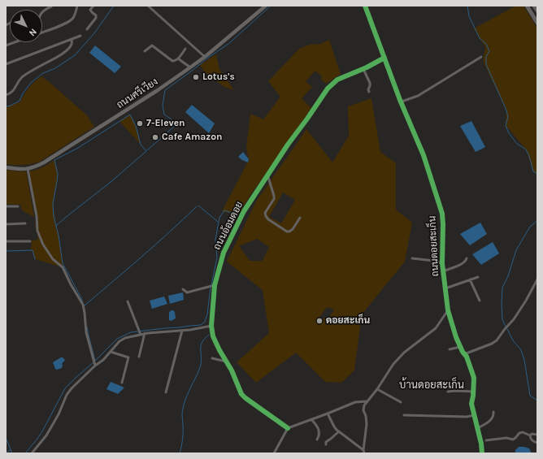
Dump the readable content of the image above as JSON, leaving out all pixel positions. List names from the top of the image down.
{
  "streets": {
    "main road": ["ถนนศรีเวียง"],
    "street": ["ถนนอ้อมดอย", "ถนนดอยสะเก็น"]
  },
  "crossings": [
    ["ถนนอ้อมดอย", "ถนนดอยสะเก็น"]
  ],
  "districts": ["บ้านดอยสะเก็น"],
  "places": [
    "Lotus's",
    "7-Eleven",
    "Cafe Amazon",
    "ดอยสะเก็น"
  ],
  "north": "bottom right"
}
